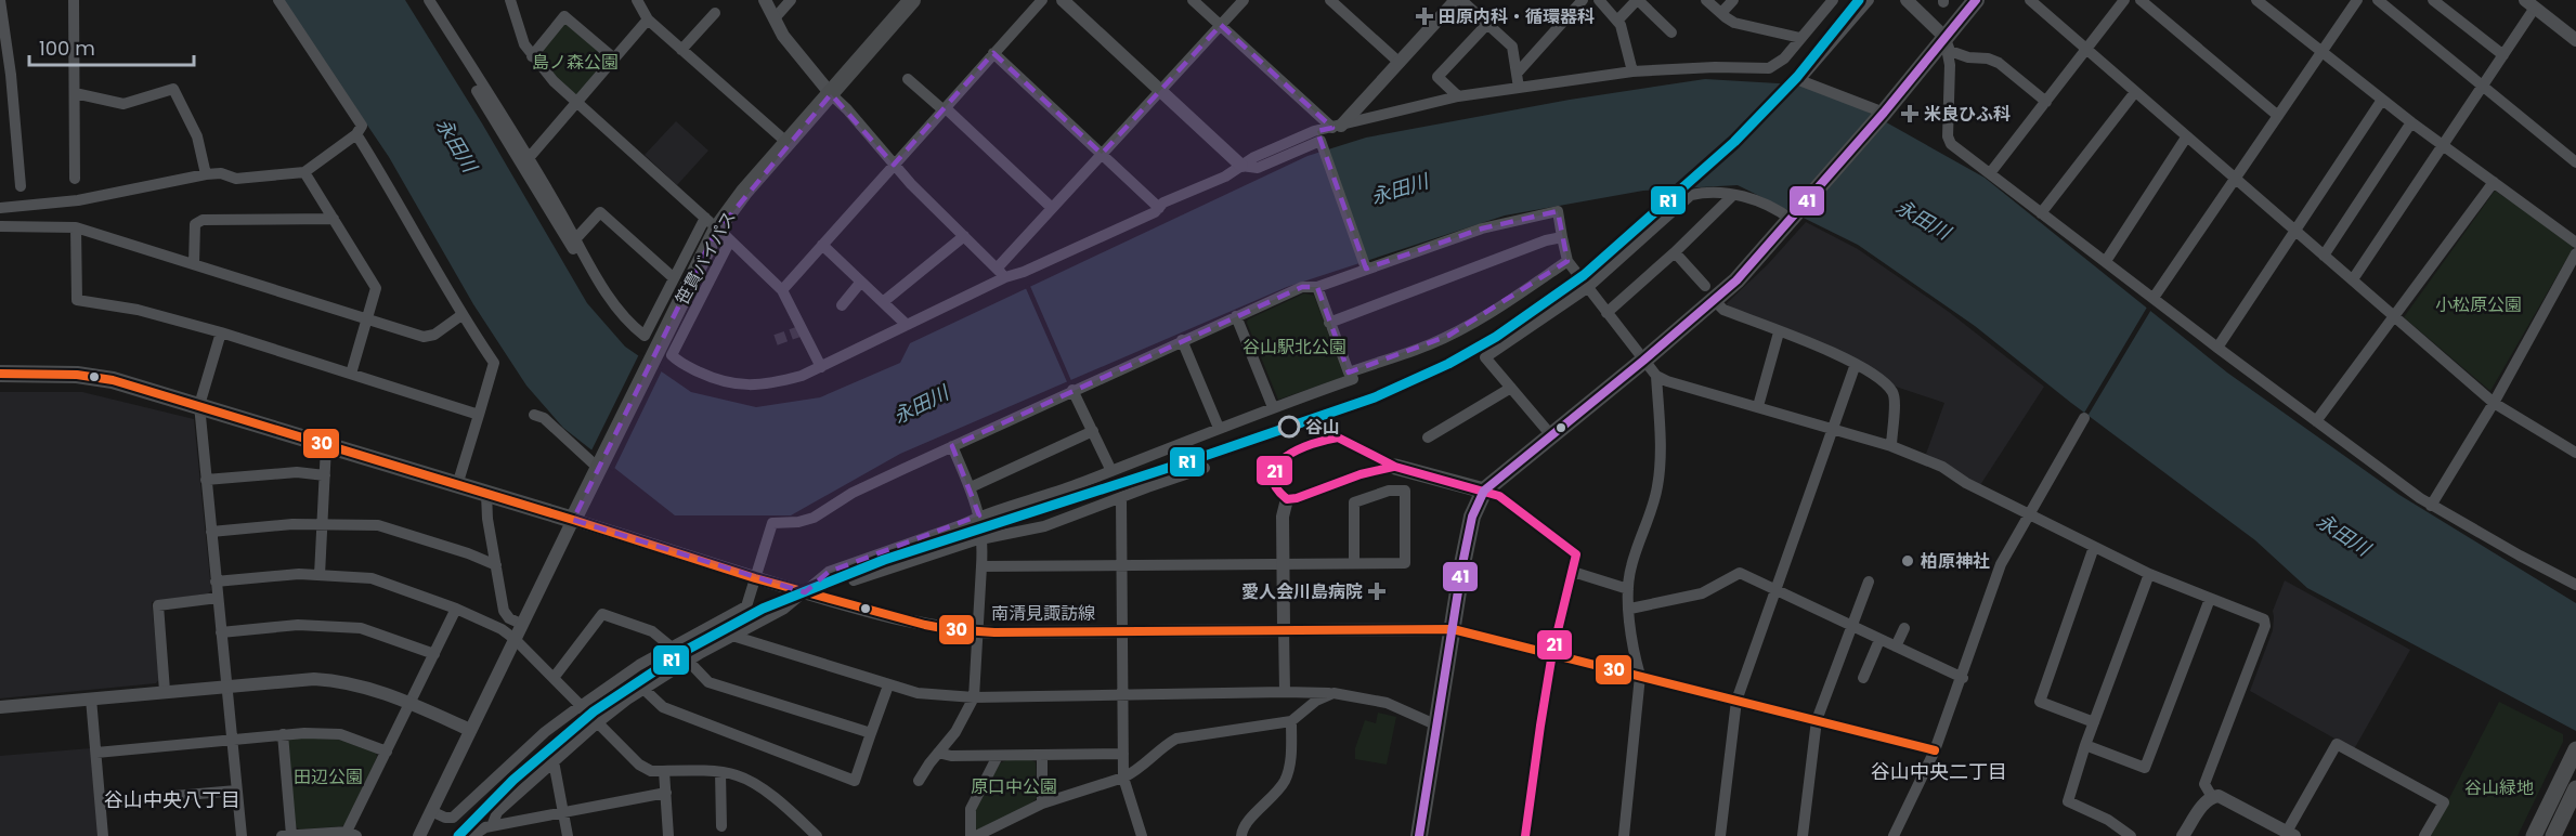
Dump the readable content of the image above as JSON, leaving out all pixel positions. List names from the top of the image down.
{
  "streets": {
    "main road": ["笹貫バイパス"],
    "street": ["南清見諏訪線"]
  },
  "crossings": [
    ["笹貫バイパス", "南清見諏訪線"]
  ],
  "districts": ["谷山中央二丁目", "谷山中央八丁目"],
  "water": ["永田川"],
  "parks": [
    "島ノ森公園",
    "小松原公園",
    "谷山駅北公園",
    "田辺公園",
    "原口中公園",
    "谷山緑地"
  ],
  "places": {
    "health": ["田原内科・循環器科", "米良ひふ科", "愛人会川島病院"],
    "other": ["谷山", "柏原神社"]
  },
  "lines": [
    "transit line R1",
    "transit line 41",
    "transit line 30",
    "transit line 21"
  ],
  "scale_bar": "100 m"
}
